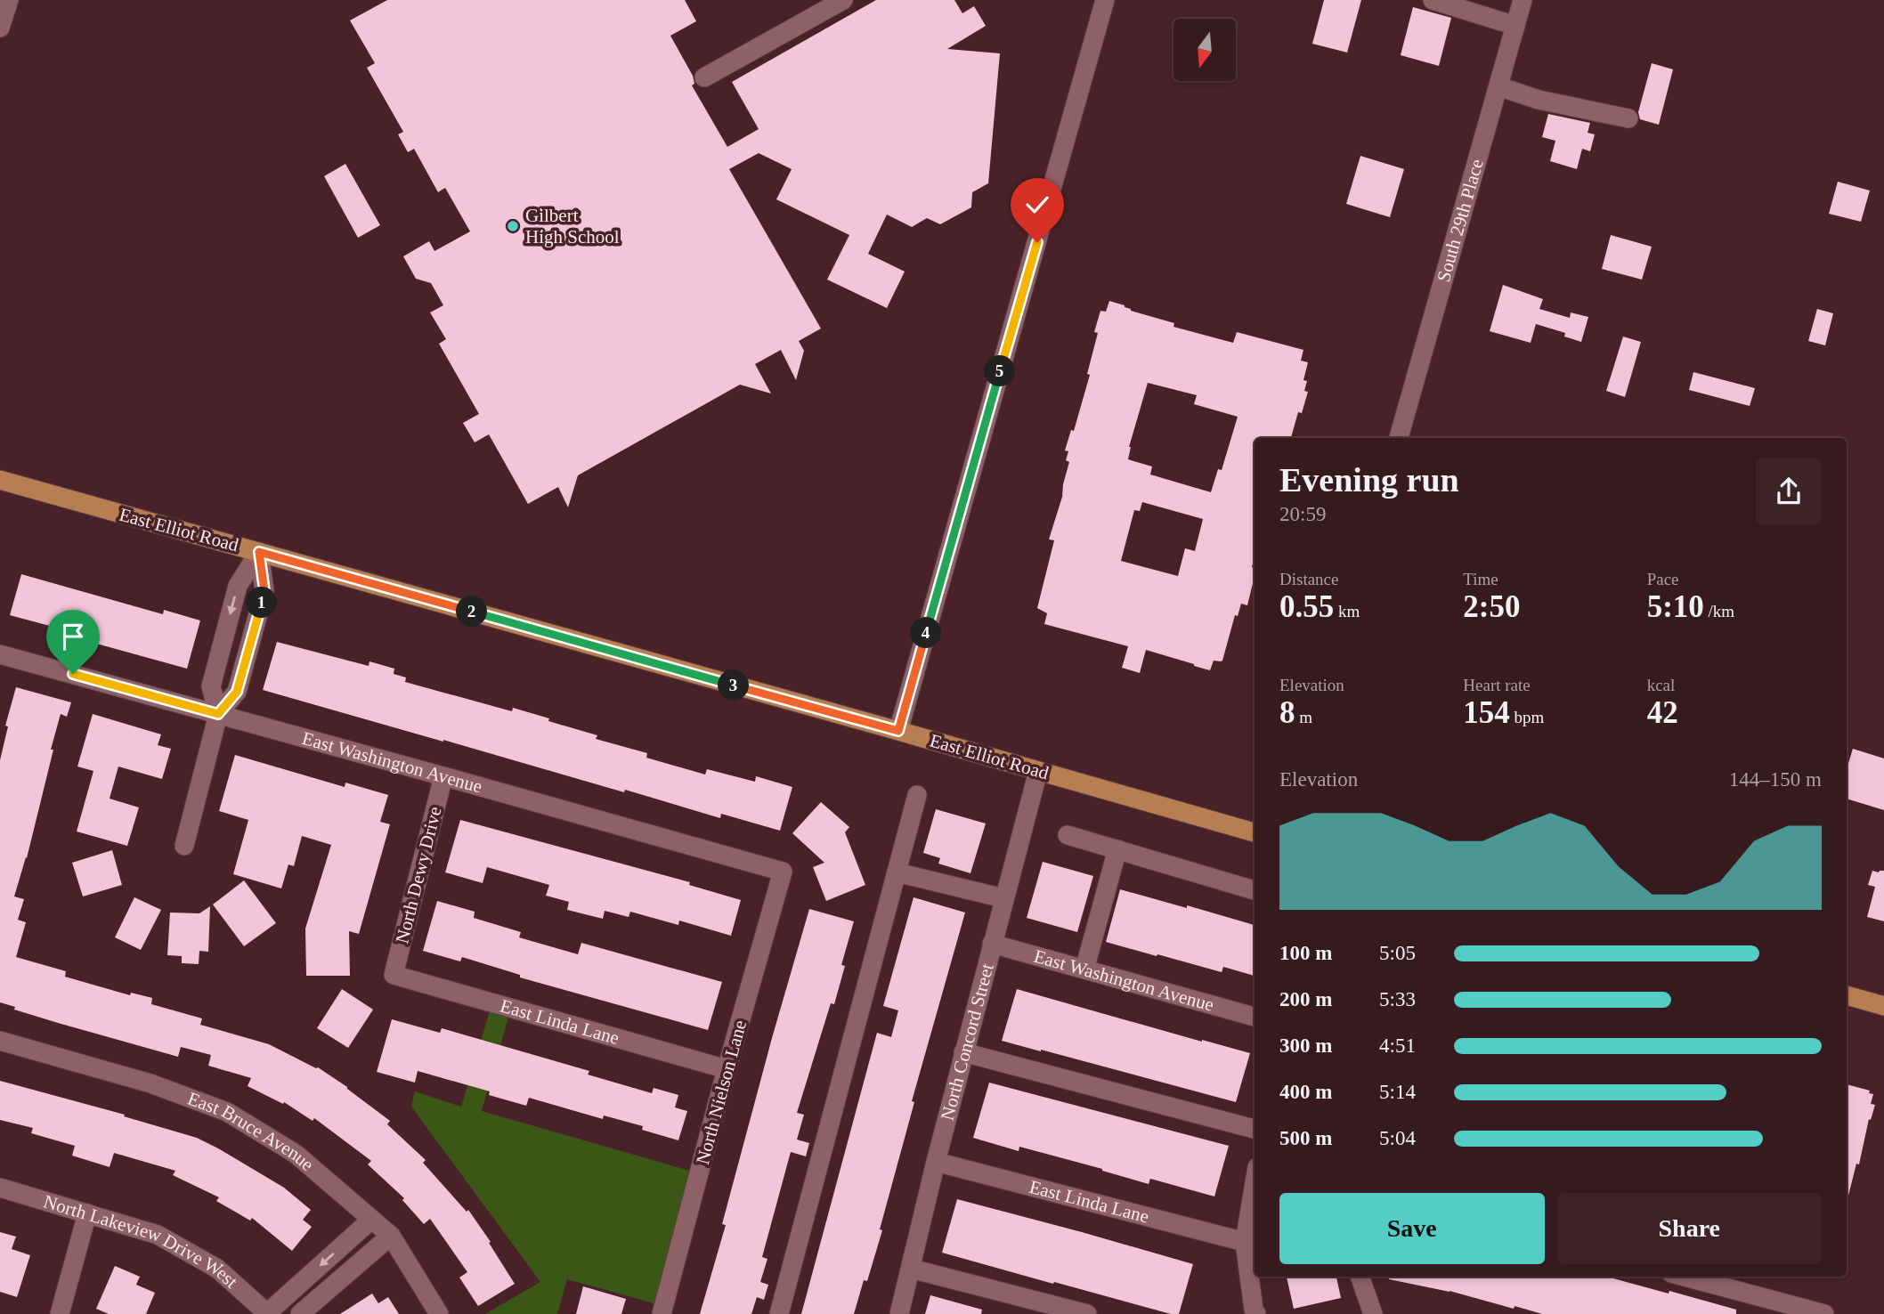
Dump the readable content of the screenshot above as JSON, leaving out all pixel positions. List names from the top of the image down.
{
  "streets": {
    "main road": ["East Elliot Road"],
    "street": [
      "South 29th Place",
      "East Washington Avenue",
      "North Dewy Drive",
      "East Linda Lane",
      "North Concord Street",
      "North Nielson Lane",
      "East Bruce Avenue",
      "North Lakeview Drive West"
    ]
  },
  "crossings": [
    ["East Elliot Road", "North Concord Street"],
    ["East Washington Avenue", "North Dewy Drive"],
    ["East Washington Avenue", "North Concord Street"],
    ["East Washington Avenue", "North Nielson Lane"],
    ["North Dewy Drive", "East Linda Lane"],
    ["East Linda Lane", "North Concord Street"],
    ["East Linda Lane", "North Nielson Lane"]
  ],
  "places": ["Gilbert High School"],
  "north": "bottom",
  "page": {
    "pins": [
      "5",
      "1",
      "2",
      "4",
      "3"
    ],
    "heading": ["Evening run", "20:59"],
    "stats": [
      ["Distance", "0.55 km"],
      ["Time", "2:50"],
      ["Pace", "5:10 /km"],
      ["Elevation", "8 m"],
      ["Heart rate", "154 bpm"],
      ["kcal", "42"]
    ],
    "chart": ["Elevation", "144–150 m"],
    "list": [
      {
        "name": "100 m",
        "note": "5:05"
      },
      {
        "name": "200 m",
        "note": "5:33"
      },
      {
        "name": "300 m",
        "note": "4:51"
      },
      {
        "name": "400 m",
        "note": "5:14"
      },
      {
        "name": "500 m",
        "note": "5:04"
      }
    ],
    "buttons": ["Save", "Share"]
  }
}
